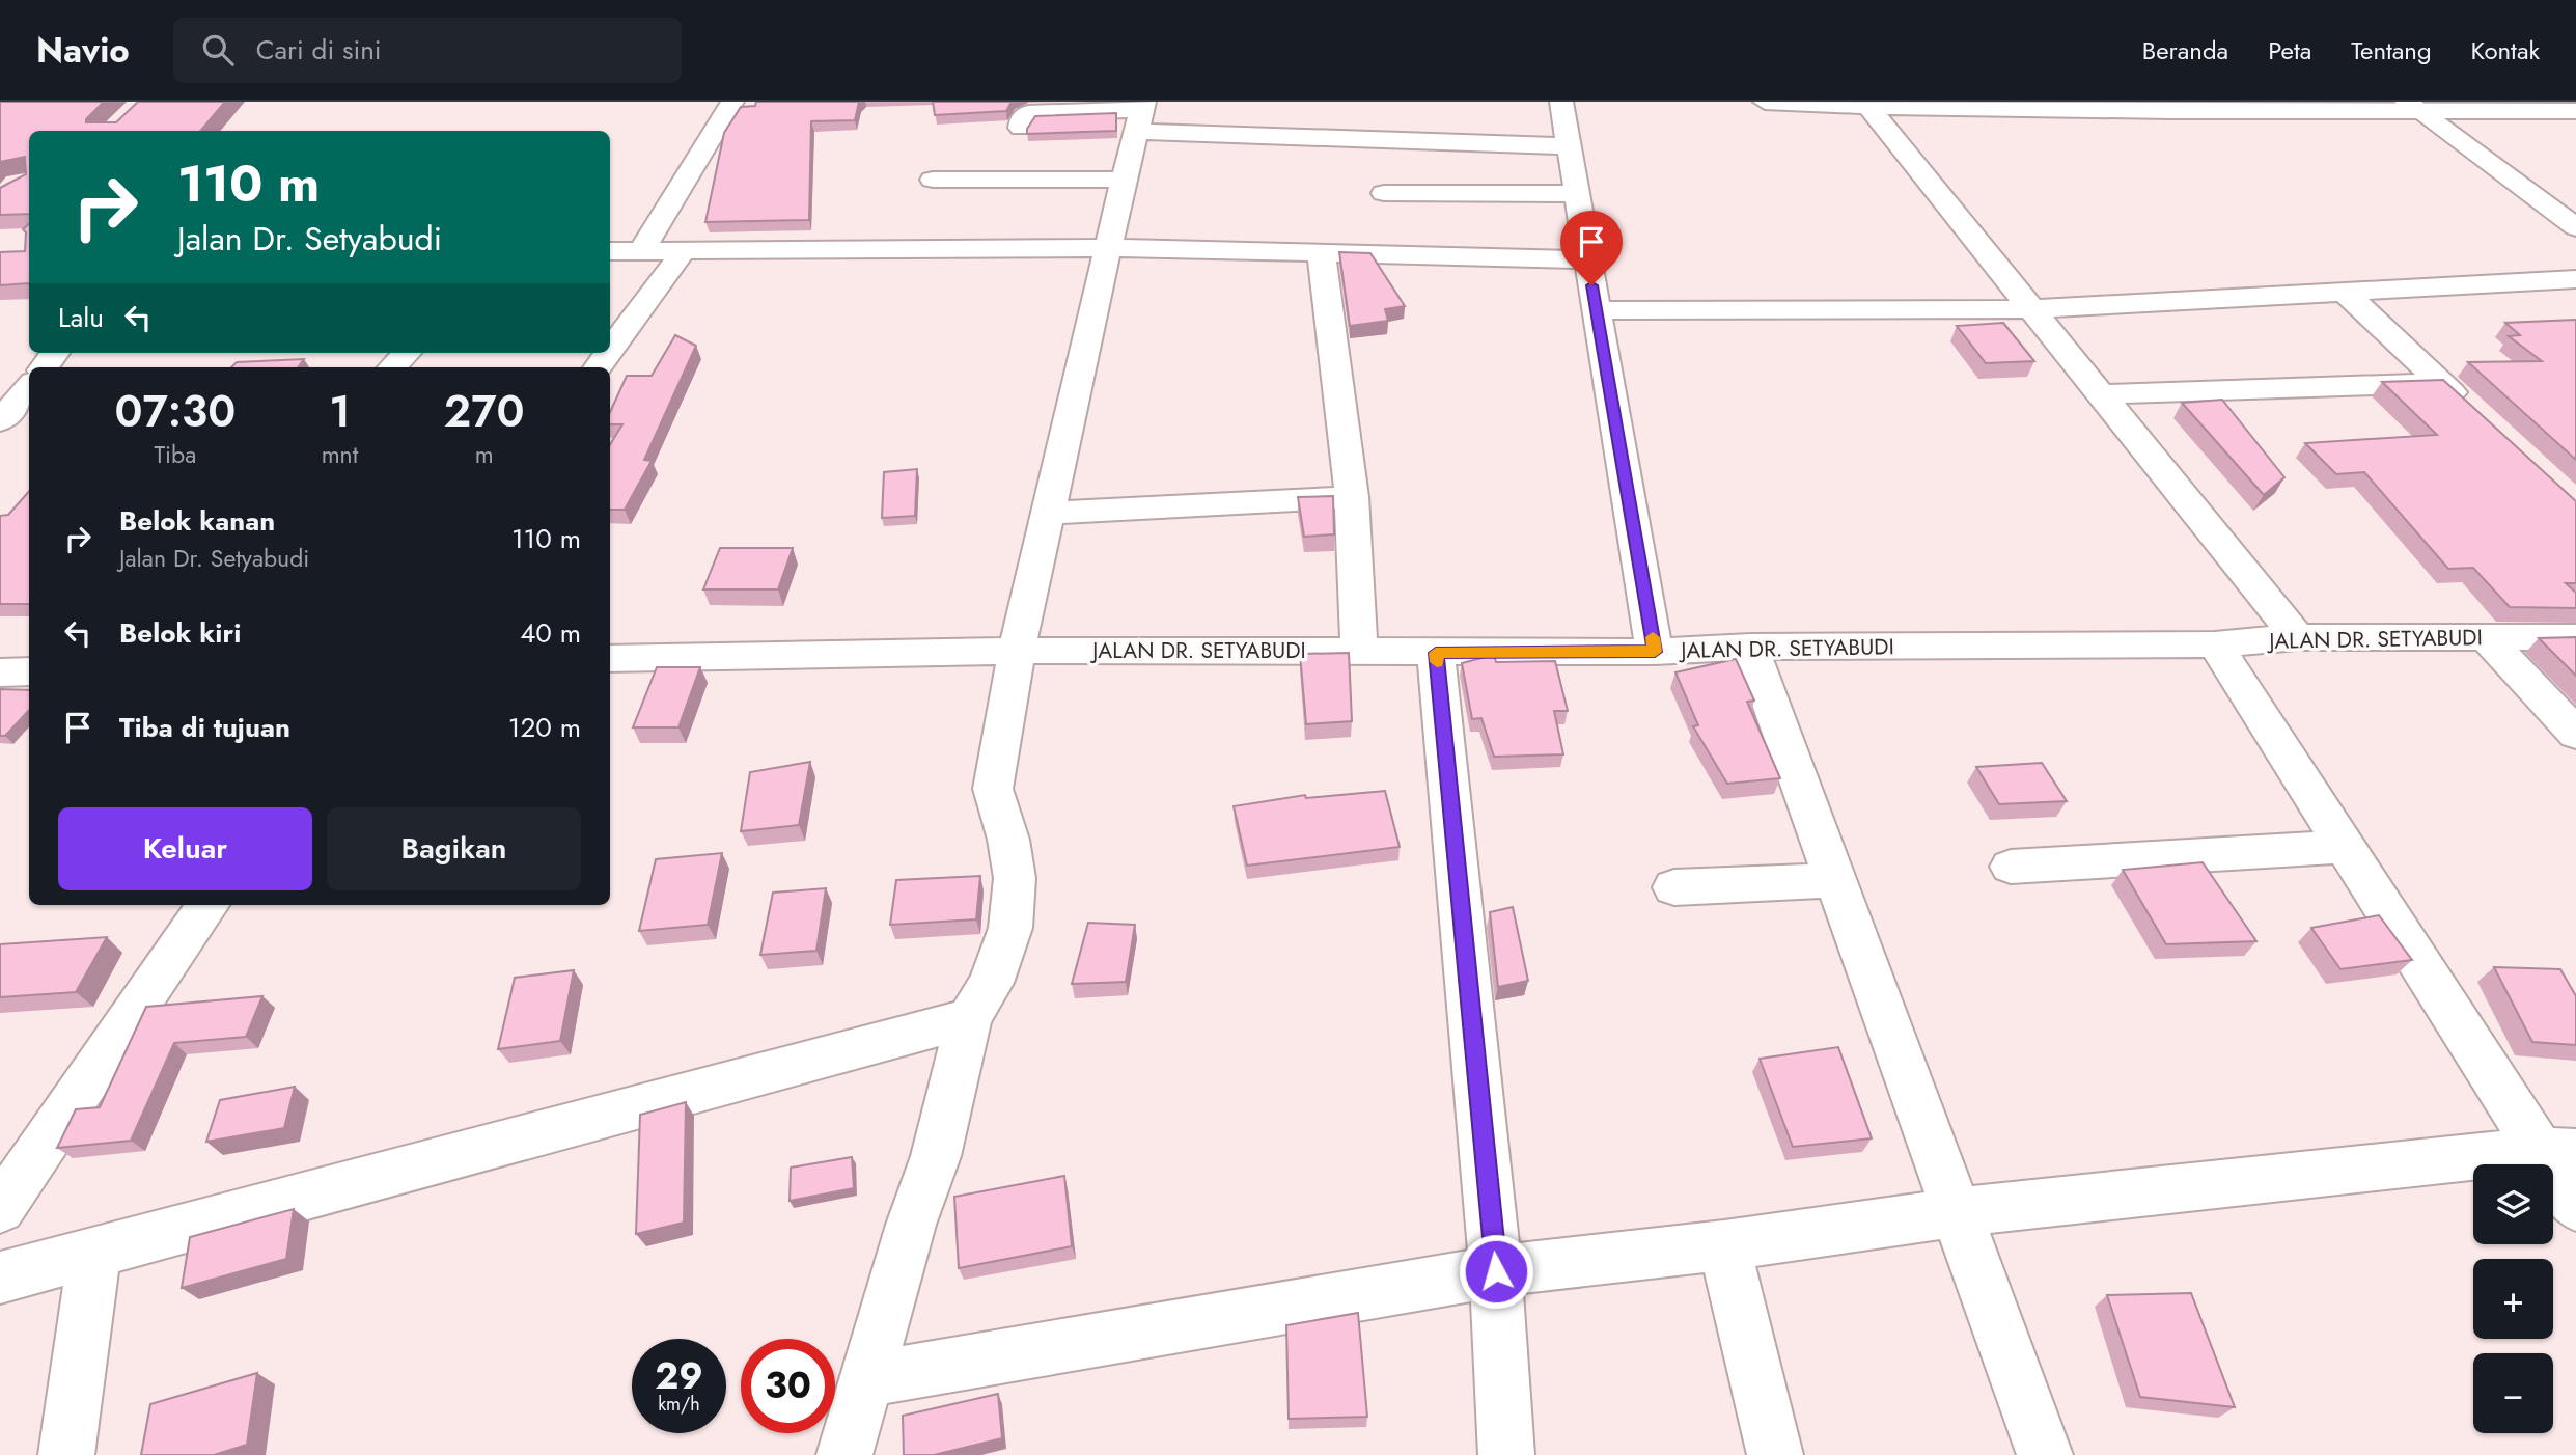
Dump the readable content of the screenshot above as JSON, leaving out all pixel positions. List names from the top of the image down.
{
  "streets": {
    "street": ["JALAN DR. SETYABUDI"]
  },
  "page": {
    "header": "Navio",
    "search": "Cari di sini",
    "nav": [
      "Beranda",
      "Peta",
      "Tentang",
      "Kontak"
    ],
    "turn": ["110 m", "Jalan Dr. Setyabudi"],
    "then": "Lalu",
    "eta": [
      "07:30",
      "Tiba",
      "1",
      "mnt",
      "270",
      "m"
    ],
    "list": [
      {
        "name": "Belok kanan",
        "note": "Jalan Dr. Setyabudi",
        "value": "110 m"
      },
      {
        "name": "Belok kiri",
        "value": "40 m"
      },
      {
        "name": "Tiba di tujuan",
        "value": "120 m"
      }
    ],
    "buttons": ["Keluar", "Bagikan"],
    "map_buttons": ["+", "−"],
    "speed": "29 km/h",
    "limit": "30"
  }
}
